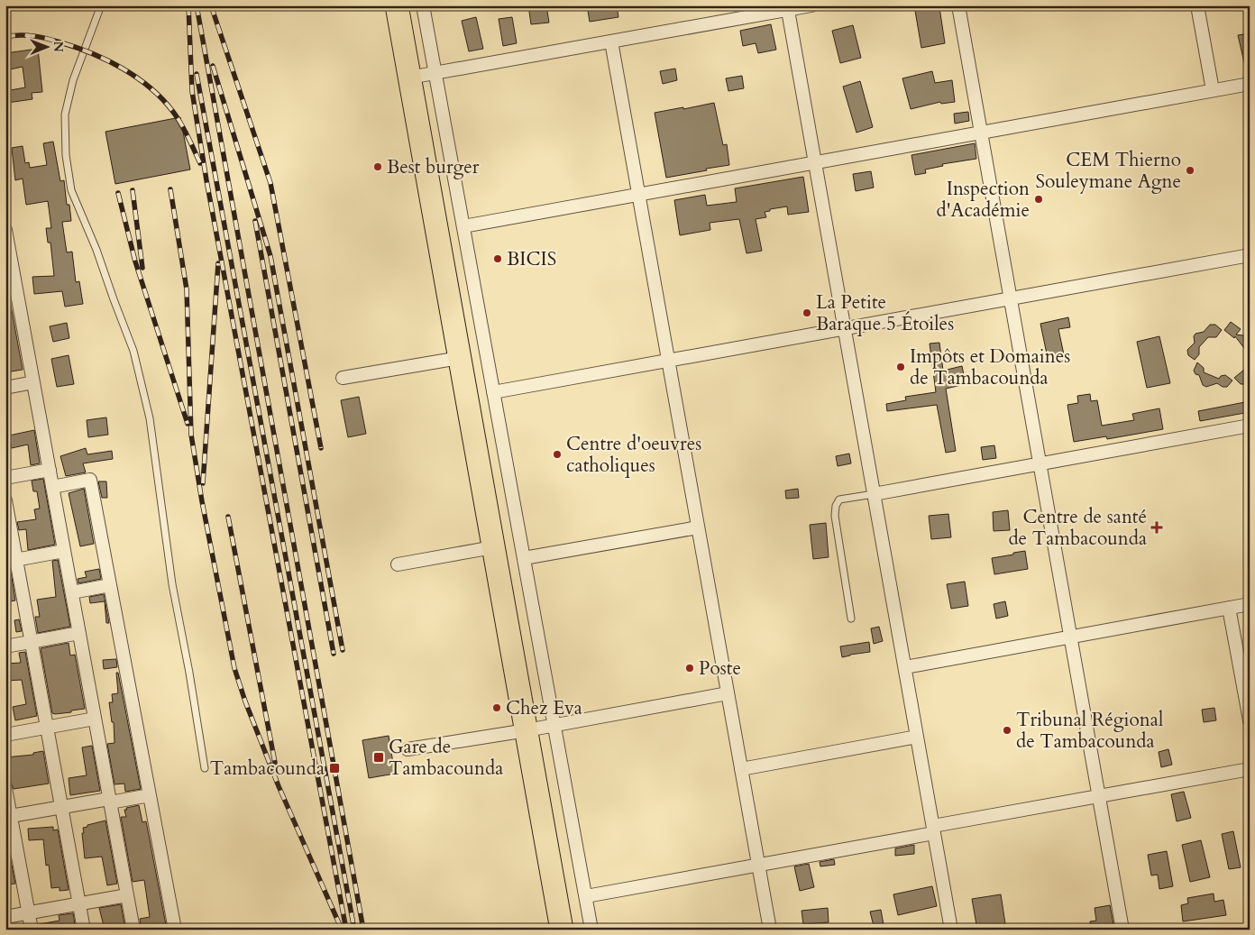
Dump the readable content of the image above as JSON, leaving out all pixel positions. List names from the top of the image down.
{
  "places": {
    "other": [
      "Best burger",
      "CEM Thierno Souleymane Agne",
      "Inspection d'Académie",
      "BICIS",
      "La Petite Baraque 5 Étoiles",
      "Impôts et Domaines de Tambacounda",
      "Centre d'oeuvres catholiques",
      "Poste",
      "Chez Eva",
      "Tribunal Régional de Tambacounda"
    ],
    "health": ["Centre de santé de Tambacounda"],
    "transit": ["Gare de Tambacounda", "Tambacounda"]
  },
  "north": "right"
}
